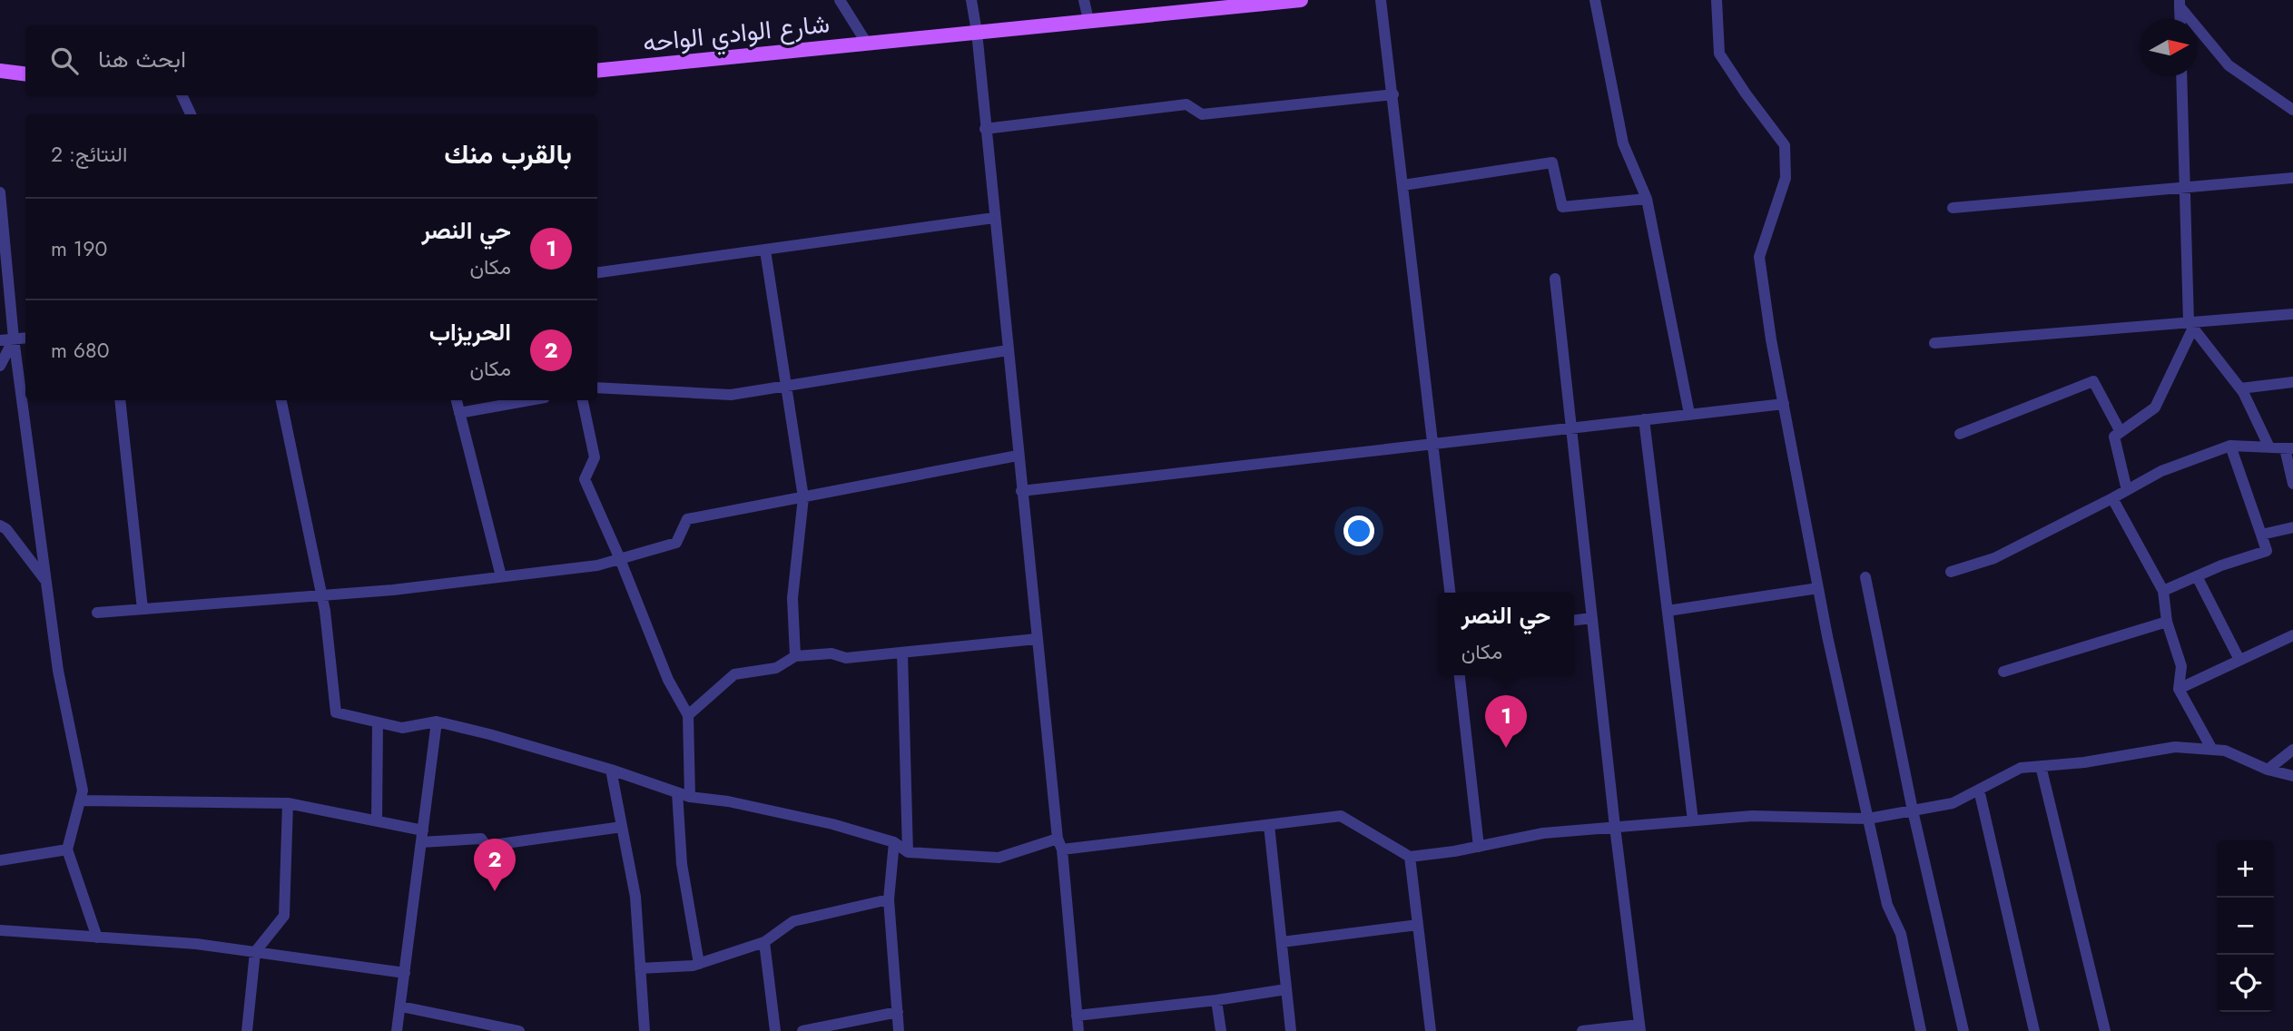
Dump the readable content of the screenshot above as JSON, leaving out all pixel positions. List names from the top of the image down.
{
  "streets": {
    "main road": ["شارع الوادي الواحه"]
  },
  "north": "right",
  "page": {
    "search": "ابحث هنا",
    "heading": ["بالقرب منك", "النتائج: 2"],
    "list": [
      {
        "mark": "1",
        "name": "حي النصر",
        "note": "مكان",
        "value": "190 m"
      },
      {
        "mark": "2",
        "name": "الحريزاب",
        "note": "مكان",
        "value": "680 m"
      }
    ],
    "popup": ["حي النصر", "مكان"],
    "pins": ["1", "2"],
    "map_buttons": ["+", "−"]
  }
}
